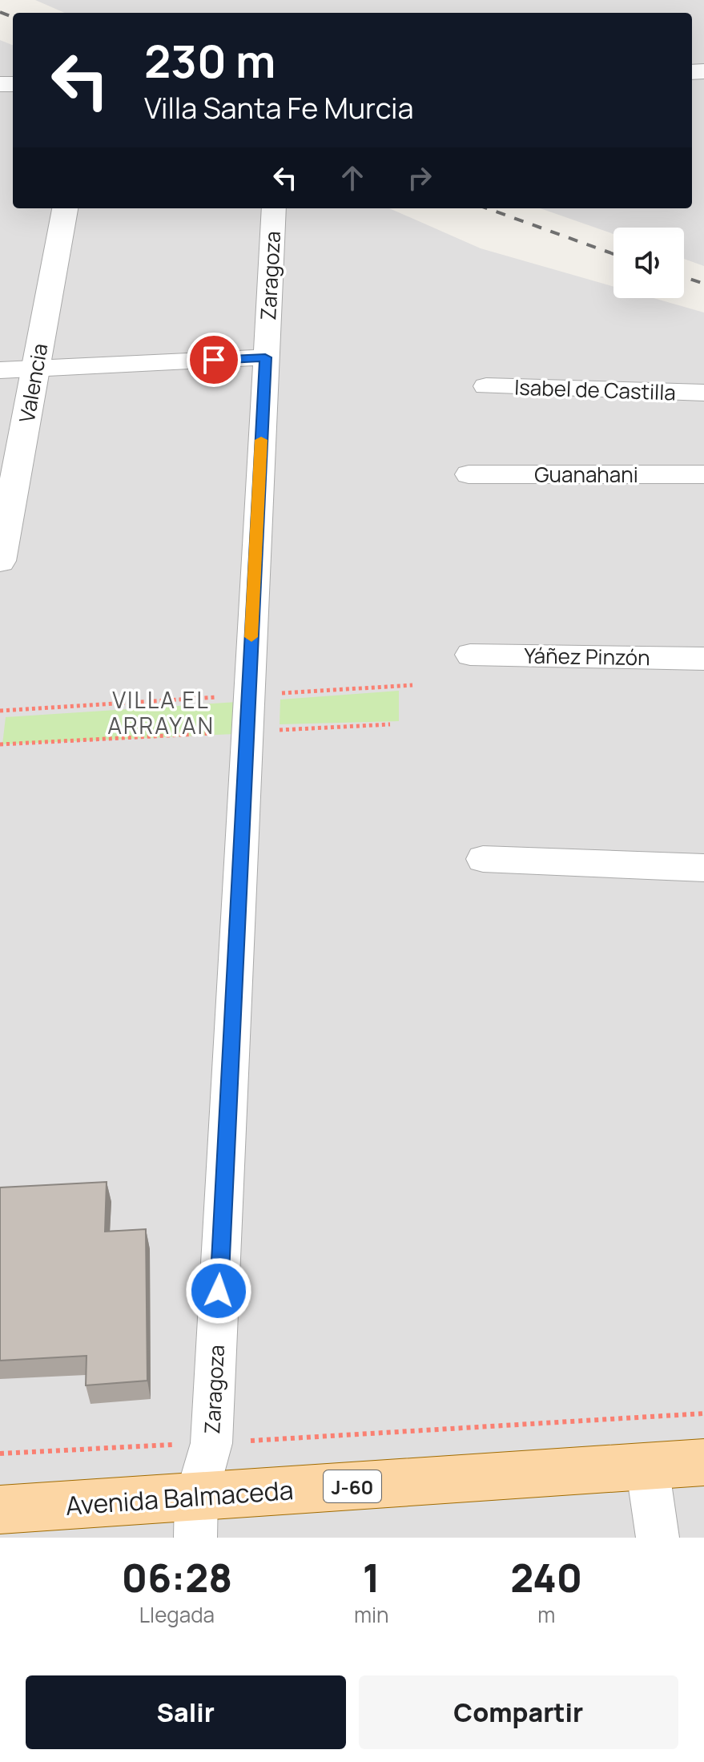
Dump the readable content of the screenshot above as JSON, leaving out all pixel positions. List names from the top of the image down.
{
  "streets": {
    "main road": ["J-60", "Avenida Balmaceda"],
    "street": [
      "Zaragoza",
      "Valencia",
      "Isabel de Castilla",
      "Guanahani",
      "Yáñez Pinzón"
    ]
  },
  "crossings": [
    ["Zaragoza", "Avenida Balmaceda"]
  ],
  "districts": ["VILLA EL ARRAYAN"],
  "page": {
    "turn": ["230 m", "Villa Santa Fe Murcia"],
    "eta": [
      "06:28",
      "Llegada",
      "1",
      "min",
      "240",
      "m"
    ],
    "buttons": ["Salir", "Compartir"]
  }
}
